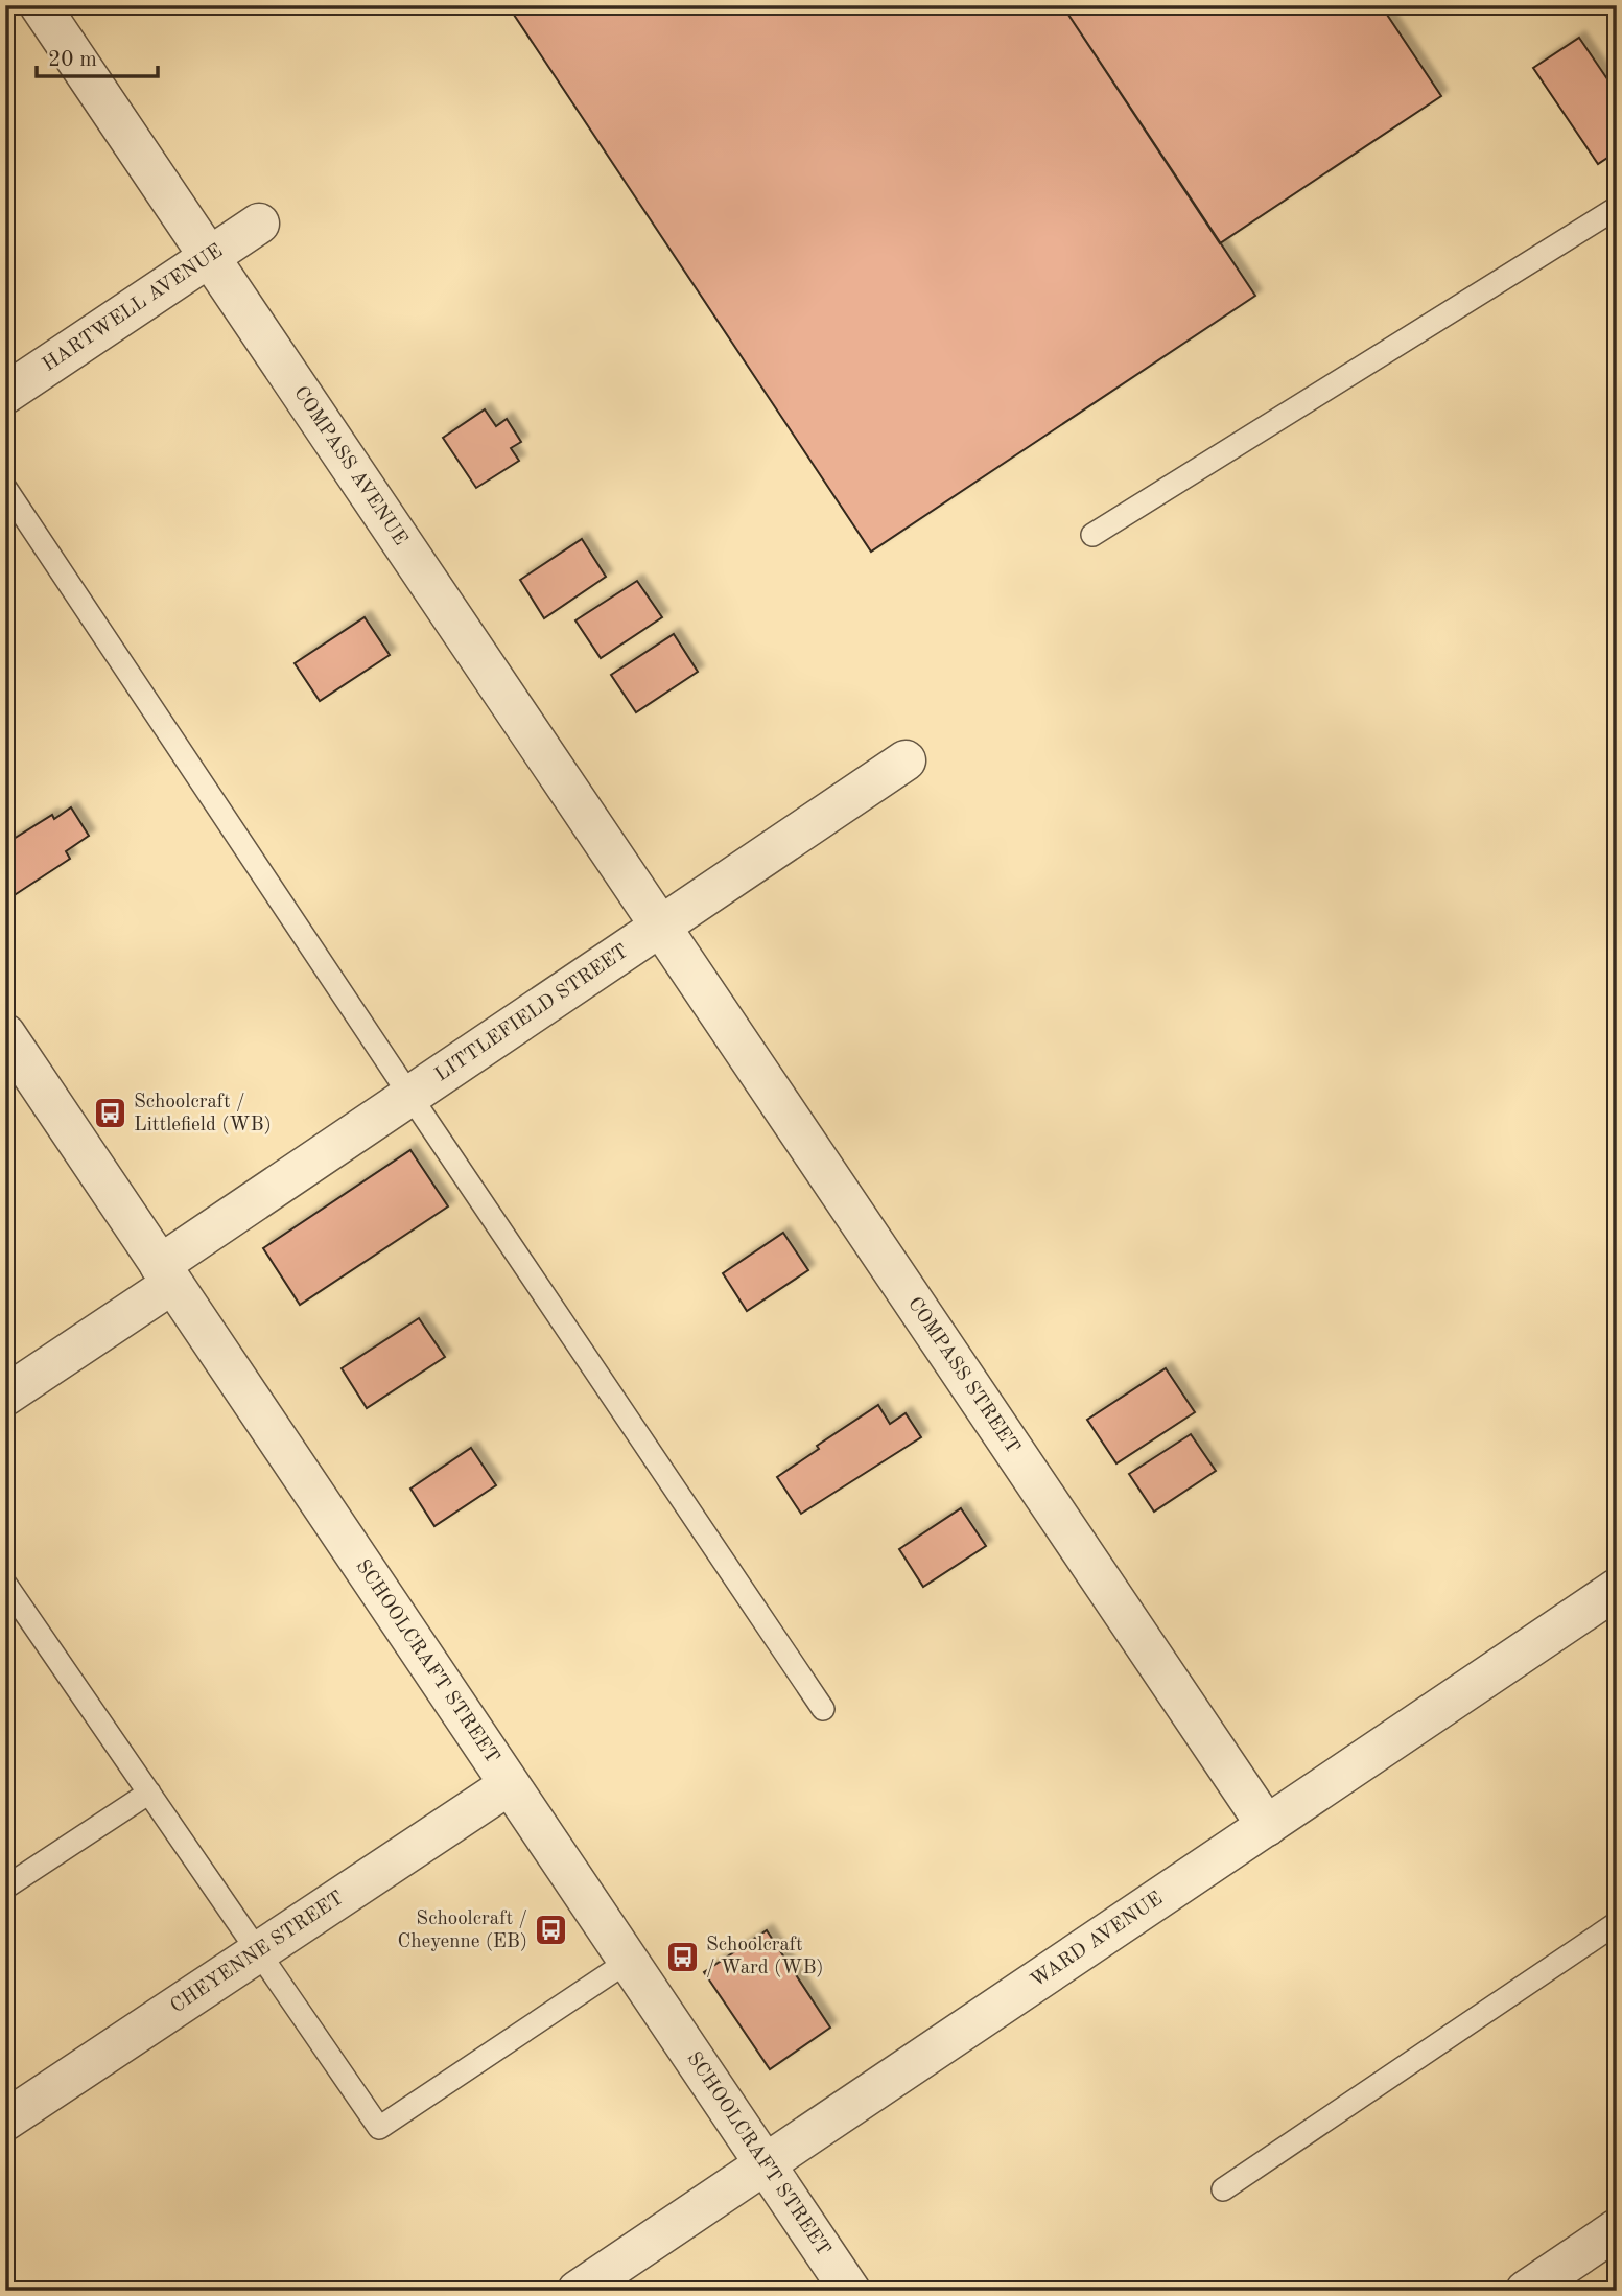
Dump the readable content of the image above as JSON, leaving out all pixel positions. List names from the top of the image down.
{
  "streets": {
    "street": [
      "HARTWELL AVENUE",
      "COMPASS AVENUE",
      "LITTLEFIELD STREET",
      "COMPASS STREET",
      "SCHOOLCRAFT STREET",
      "WARD AVENUE",
      "CHEYENNE STREET"
    ]
  },
  "crossings": [
    ["HARTWELL AVENUE", "COMPASS AVENUE"],
    ["COMPASS AVENUE", "LITTLEFIELD STREET"],
    ["COMPASS AVENUE", "COMPASS STREET"],
    ["LITTLEFIELD STREET", "COMPASS STREET"],
    ["LITTLEFIELD STREET", "SCHOOLCRAFT STREET"],
    ["COMPASS STREET", "WARD AVENUE"],
    ["SCHOOLCRAFT STREET", "WARD AVENUE"],
    ["SCHOOLCRAFT STREET", "CHEYENNE STREET"]
  ],
  "places": {
    "bus stop": ["Schoolcraft / Littlefield (WB)", "Schoolcraft / Cheyenne (EB)", "Schoolcraft / Ward (WB)"]
  },
  "scale_bar": "20 m"
}
